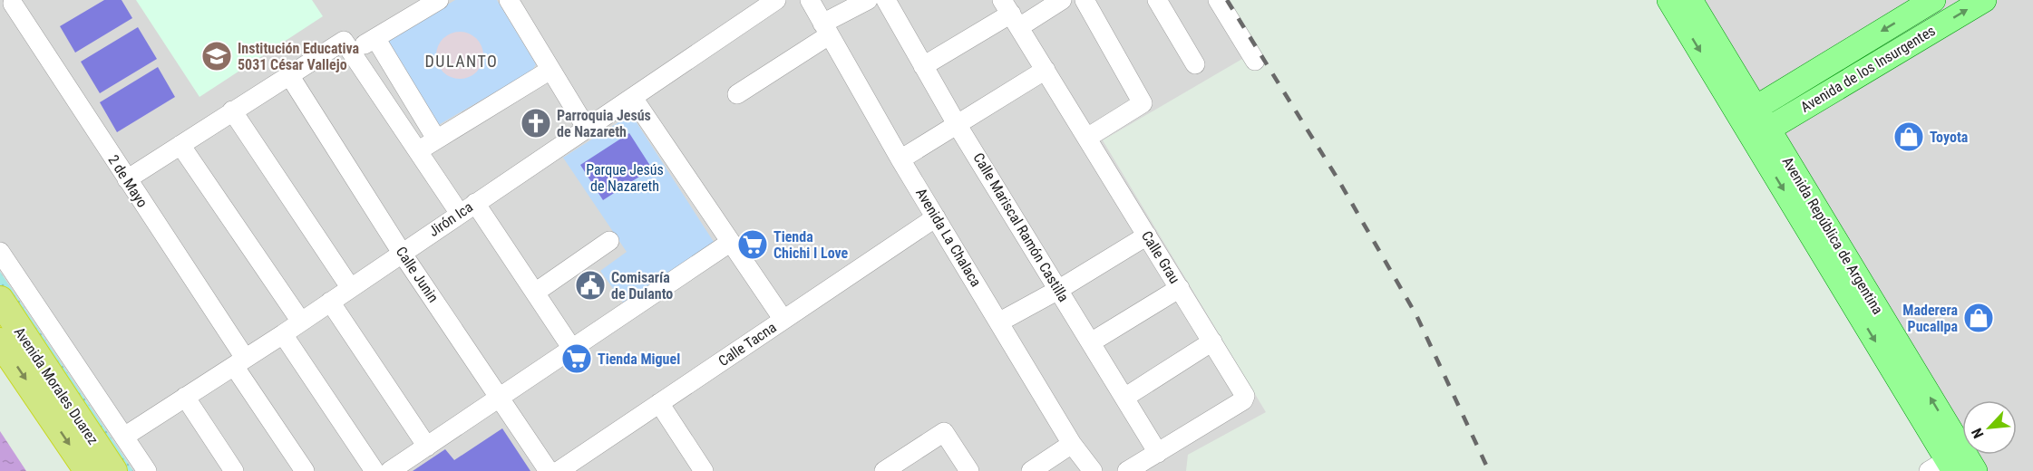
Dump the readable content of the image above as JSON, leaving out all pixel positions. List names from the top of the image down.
{
  "streets": {
    "highway": ["Avenida Morales Duarez"],
    "main road": ["Avenida de los Insurgentes", "Avenida República de Argentina"],
    "street": [
      "2 de Mayo",
      "Jirón Ica",
      "Calle Mariscal Ramón Castilla",
      "Avenida La Chalaca",
      "Calle Grau",
      "Calle Junin",
      "Calle Tacna"
    ]
  },
  "crossings": [
    ["Avenida de los Insurgentes", "Avenida República de Argentina"],
    ["2 de Mayo", "Jirón Ica"],
    ["Jirón Ica", "Calle Junin"],
    ["Calle Mariscal Ramón Castilla", "Calle Grau"],
    ["Avenida La Chalaca", "Calle Tacna"]
  ],
  "districts": ["DULANTO"],
  "parks": ["Parque Jesús de Nazareth"],
  "places": {
    "school or university": ["Institución Educativa 5031 César Vallejo"],
    "church": ["Parroquia Jesús de Nazareth"],
    "shop": ["Toyota", "Maderera Pucallpa"],
    "supermarket": ["Tienda Chichi I Love", "Tienda Miguel"],
    "public building": ["Comisaría de Dulanto"]
  },
  "north": "bottom left"
}
